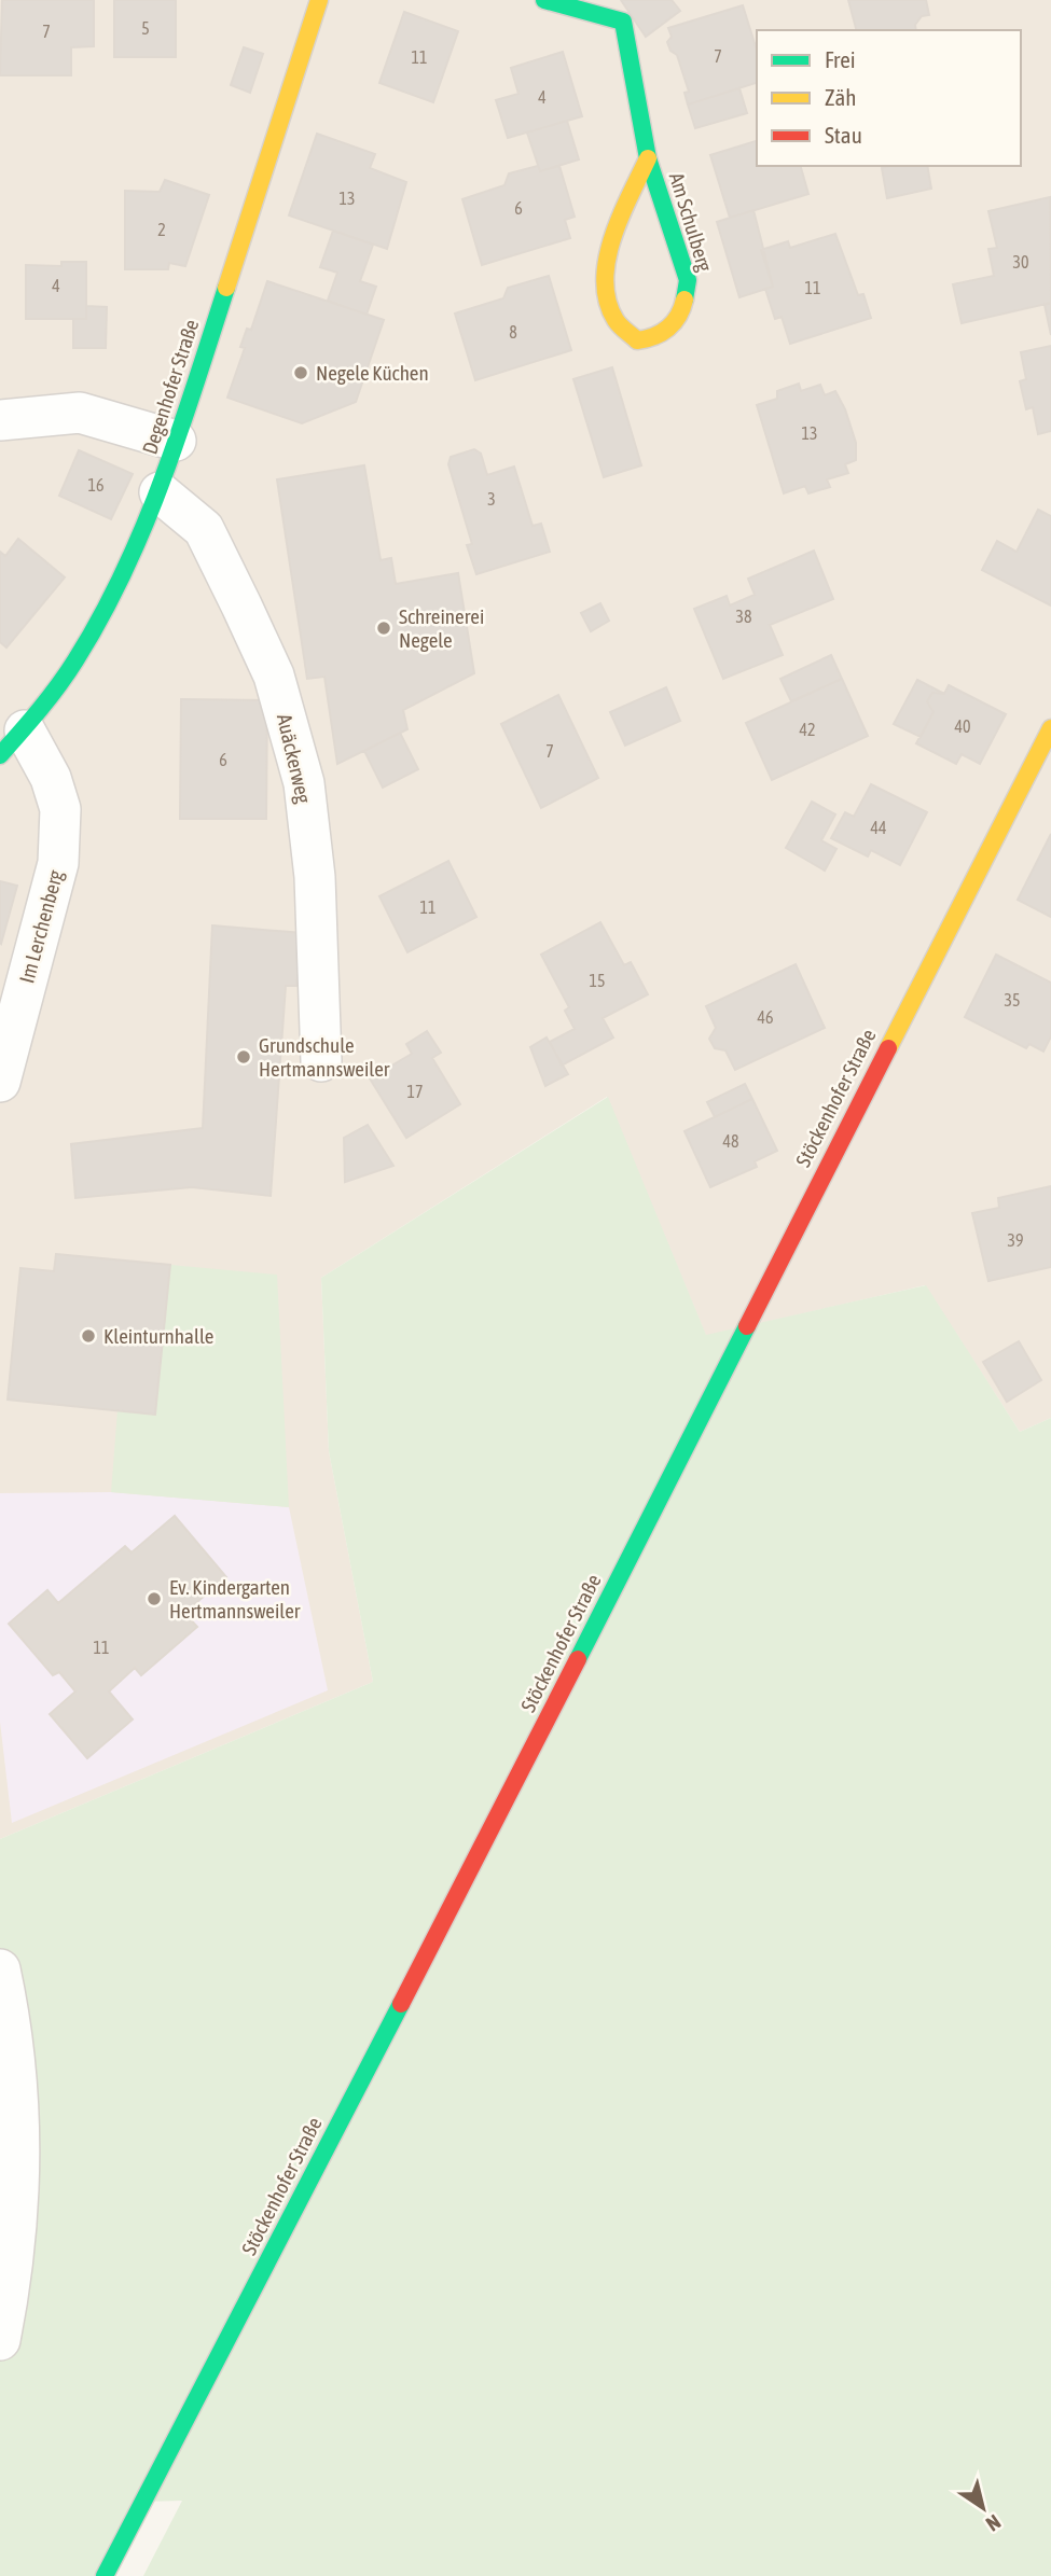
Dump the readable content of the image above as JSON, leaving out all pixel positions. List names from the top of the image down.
{
  "streets": {
    "main road": ["Am Schulberg", "Degenhofer Straße", "Stöckenhofer Straße"],
    "street": ["Auäckerweg", "Im Lerchenberg"]
  },
  "crossings": [
    ["Degenhofer Straße", "Auäckerweg"],
    ["Degenhofer Straße", "Im Lerchenberg"]
  ],
  "places": [
    "Negele Küchen",
    "Schreinerei Negele",
    "Grundschule Hertmannsweiler",
    "Kleinturnhalle",
    "Ev. Kindergarten Hertmannsweiler"
  ],
  "house_numbers": [
    "5",
    "7",
    "7",
    "11",
    "4",
    "13",
    "6",
    "2",
    "30",
    "4",
    "11",
    "8",
    "13",
    "16",
    "3",
    "38",
    "40",
    "42",
    "7",
    "6",
    "44",
    "11",
    "15",
    "35",
    "46",
    "17",
    "48",
    "39",
    "11"
  ],
  "legend": ["Frei", "Zäh", "Stau"],
  "north": "bottom right"
}
